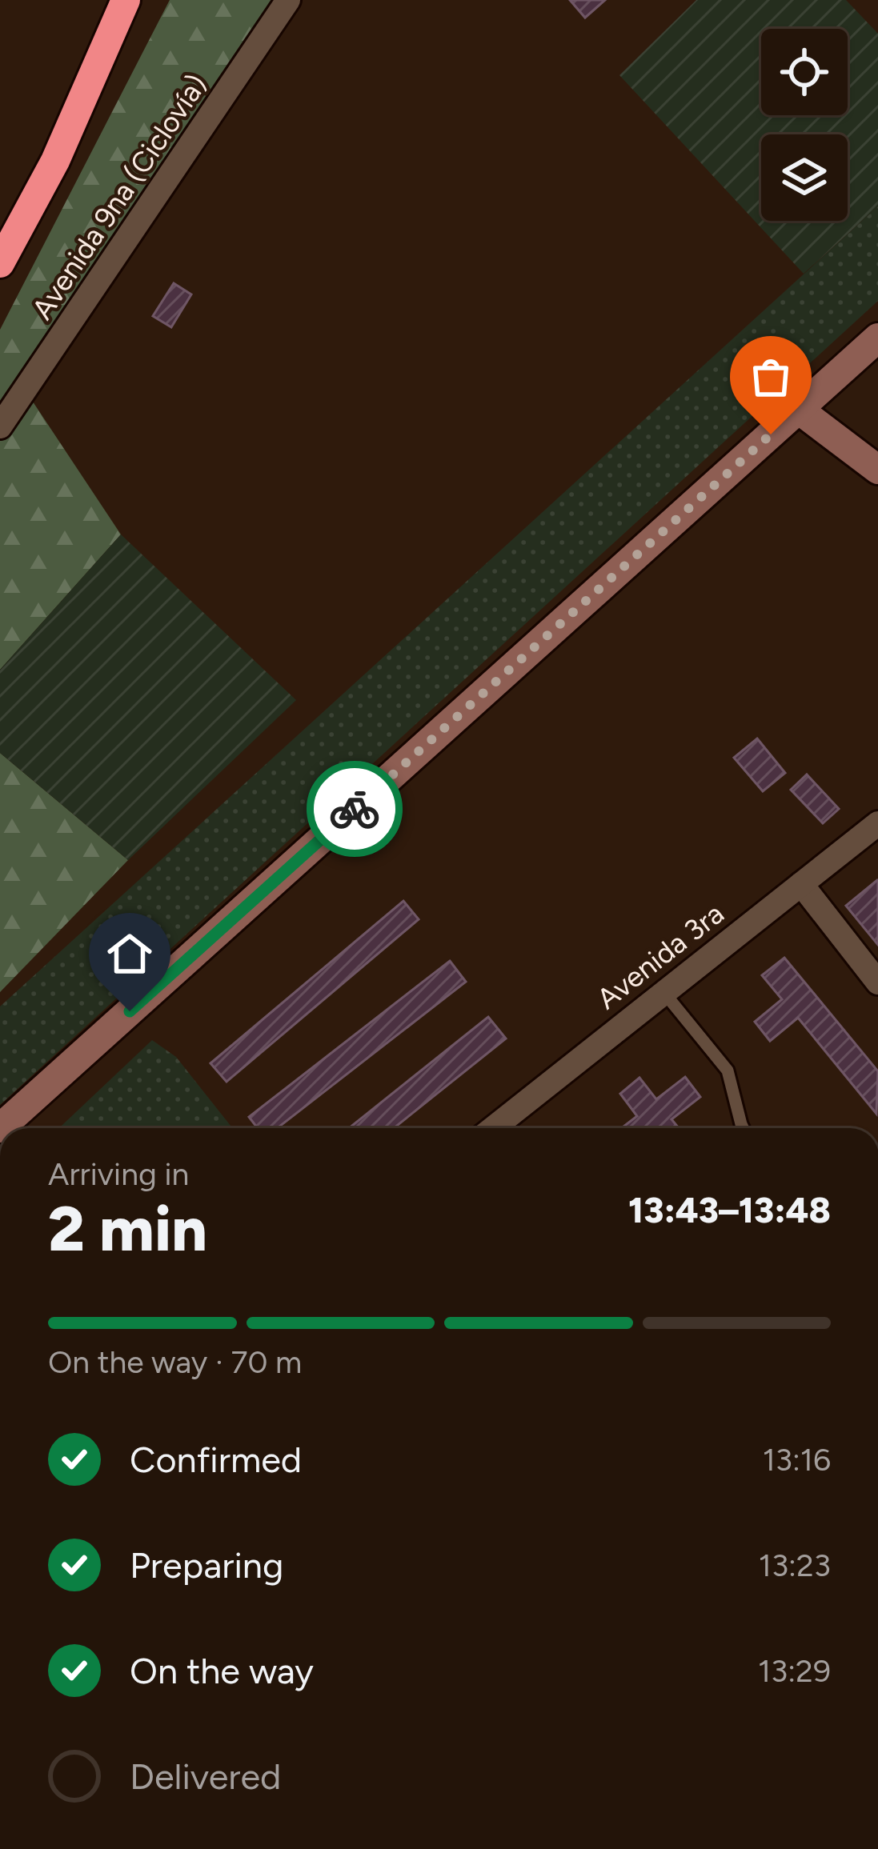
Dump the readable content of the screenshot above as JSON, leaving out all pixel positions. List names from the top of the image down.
{
  "streets": {
    "street": ["Avenida 9na (Ciclovía)", "Avenida 3ra"]
  },
  "page": {
    "heading": ["2 min", "Arriving in", "13:43–13:48"],
    "bar": "On the way · 70 m",
    "list": [
      ["Confirmed", "13:16"],
      ["Preparing", "13:23"],
      ["On the way", "13:29"],
      "Delivered"
    ]
  }
}
